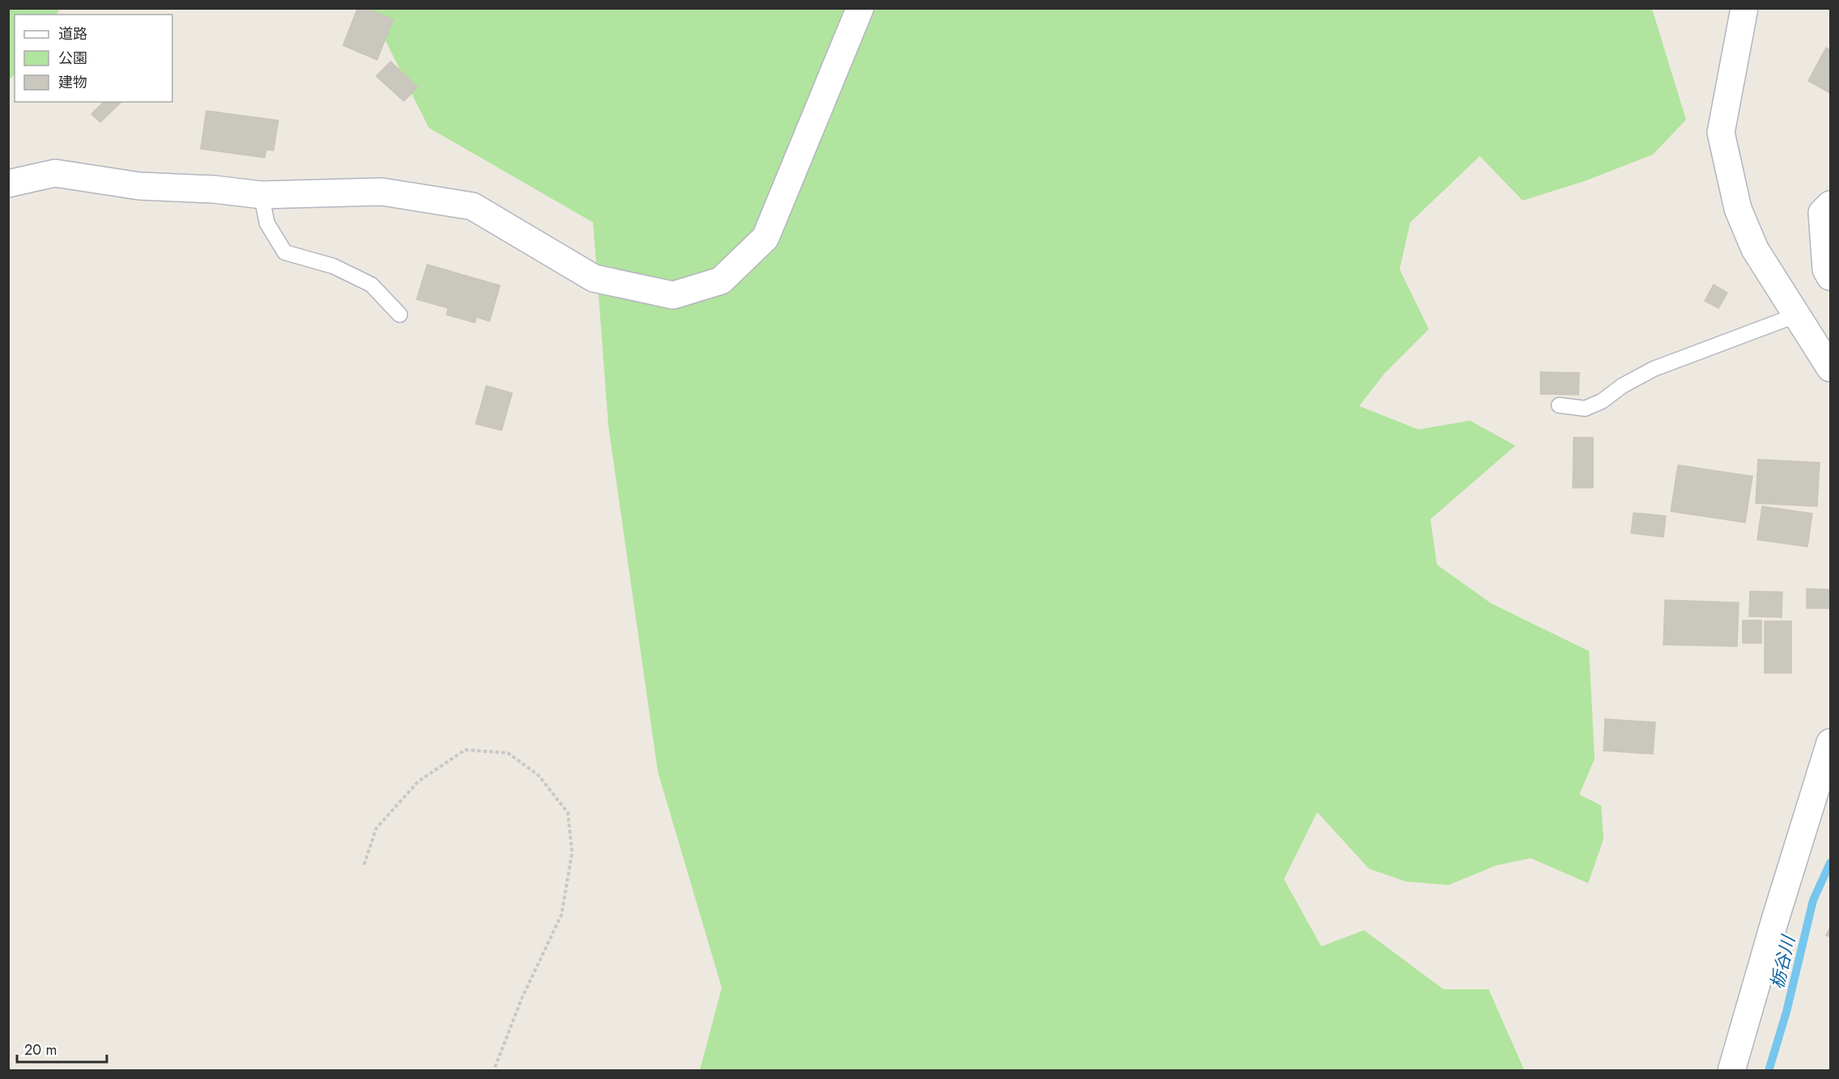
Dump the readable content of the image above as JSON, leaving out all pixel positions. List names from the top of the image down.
{
  "water": ["栃谷川"],
  "legend": ["道路", "公園", "建物"],
  "scale_bar": "20 m"
}
